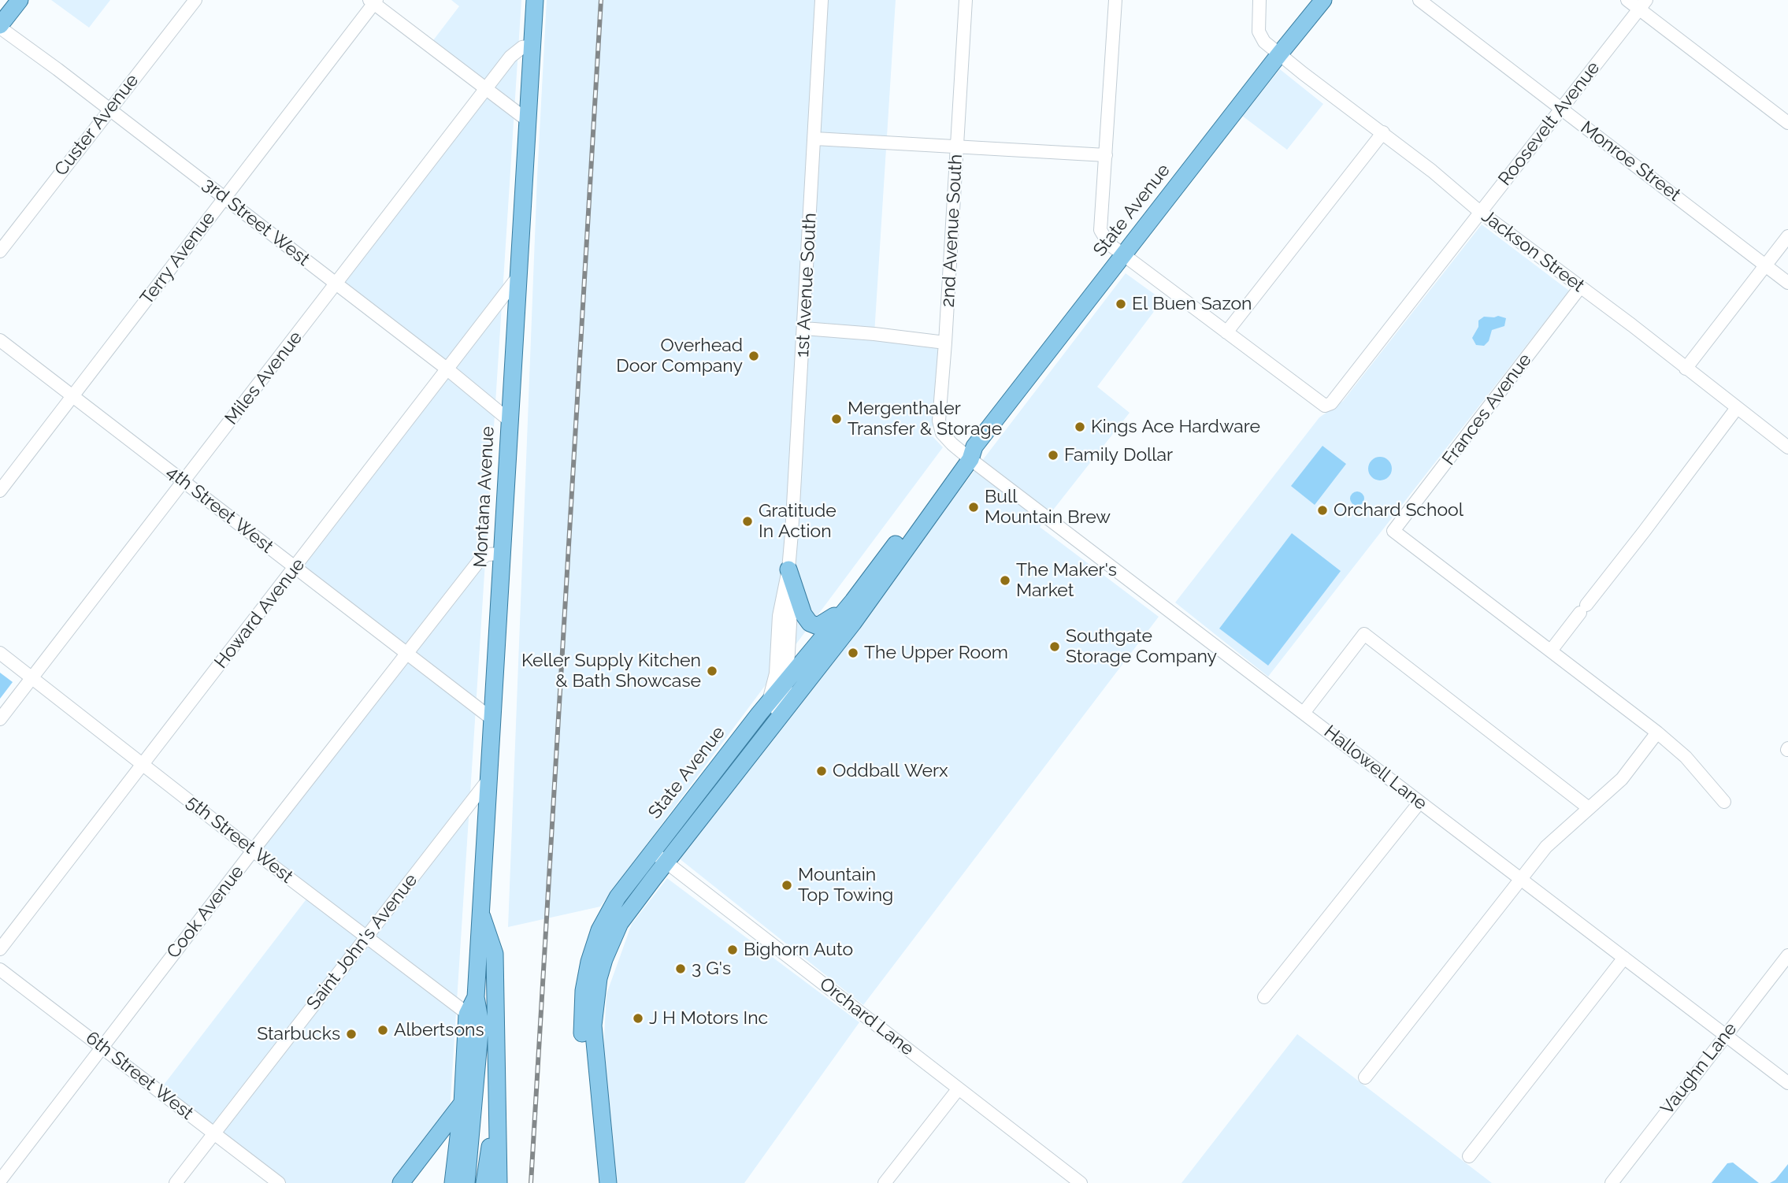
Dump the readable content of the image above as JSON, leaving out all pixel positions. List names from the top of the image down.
{
  "streets": {
    "main road": ["State Avenue", "Montana Avenue"],
    "street": [
      "Roosevelt Avenue",
      "Custer Avenue",
      "Monroe Street",
      "3rd Street West",
      "2nd Avenue South",
      "Jackson Street",
      "Terry Avenue",
      "1st Avenue South",
      "Miles Avenue",
      "Frances Avenue",
      "4th Street West",
      "Howard Avenue",
      "Hallowell Lane",
      "5th Street West",
      "Cook Avenue",
      "Saint John's Avenue",
      "Orchard Lane",
      "Vaughn Lane",
      "6th Street West"
    ]
  },
  "crossings": [
    ["Roosevelt Avenue", "Monroe Street"],
    ["Roosevelt Avenue", "Jackson Street"],
    ["Custer Avenue", "3rd Street West"],
    ["State Avenue", "2nd Avenue South"],
    ["State Avenue", "Jackson Street"],
    ["State Avenue", "1st Avenue South"],
    ["State Avenue", "Hallowell Lane"],
    ["State Avenue", "Orchard Lane"],
    ["3rd Street West", "Terry Avenue"],
    ["3rd Street West", "Miles Avenue"],
    ["3rd Street West", "Montana Avenue"],
    ["3rd Street West", "Howard Avenue"],
    ["2nd Avenue South", "Hallowell Lane"],
    ["Jackson Street", "Frances Avenue"],
    ["Terry Avenue", "4th Street West"],
    ["Miles Avenue", "Montana Avenue"],
    ["Miles Avenue", "4th Street West"],
    ["Miles Avenue", "5th Street West"],
    ["Montana Avenue", "4th Street West"],
    ["Montana Avenue", "Howard Avenue"],
    ["Montana Avenue", "5th Street West"],
    ["Montana Avenue", "Cook Avenue"],
    ["Montana Avenue", "Saint John's Avenue"],
    ["4th Street West", "Howard Avenue"],
    ["4th Street West", "Cook Avenue"],
    ["Howard Avenue", "5th Street West"],
    ["Hallowell Lane", "Vaughn Lane"],
    ["5th Street West", "Cook Avenue"],
    ["5th Street West", "Saint John's Avenue"],
    ["Cook Avenue", "6th Street West"],
    ["Saint John's Avenue", "6th Street West"]
  ],
  "places": [
    "El Buen Sazon",
    "Overhead Door Company",
    "Mergenthaler Transfer & Storage",
    "Kings Ace Hardware",
    "Family Dollar",
    "Bull Mountain Brew",
    "Orchard School",
    "Gratitude In Action",
    "The Maker's Market",
    "Southgate Storage Company",
    "The Upper Room",
    "Keller Supply Kitchen & Bath Showcase",
    "Oddball Werx",
    "Mountain Top Towing",
    "Bighorn Auto",
    "3 G's",
    "J H Motors Inc",
    "Albertsons",
    "Starbucks"
  ]
}
